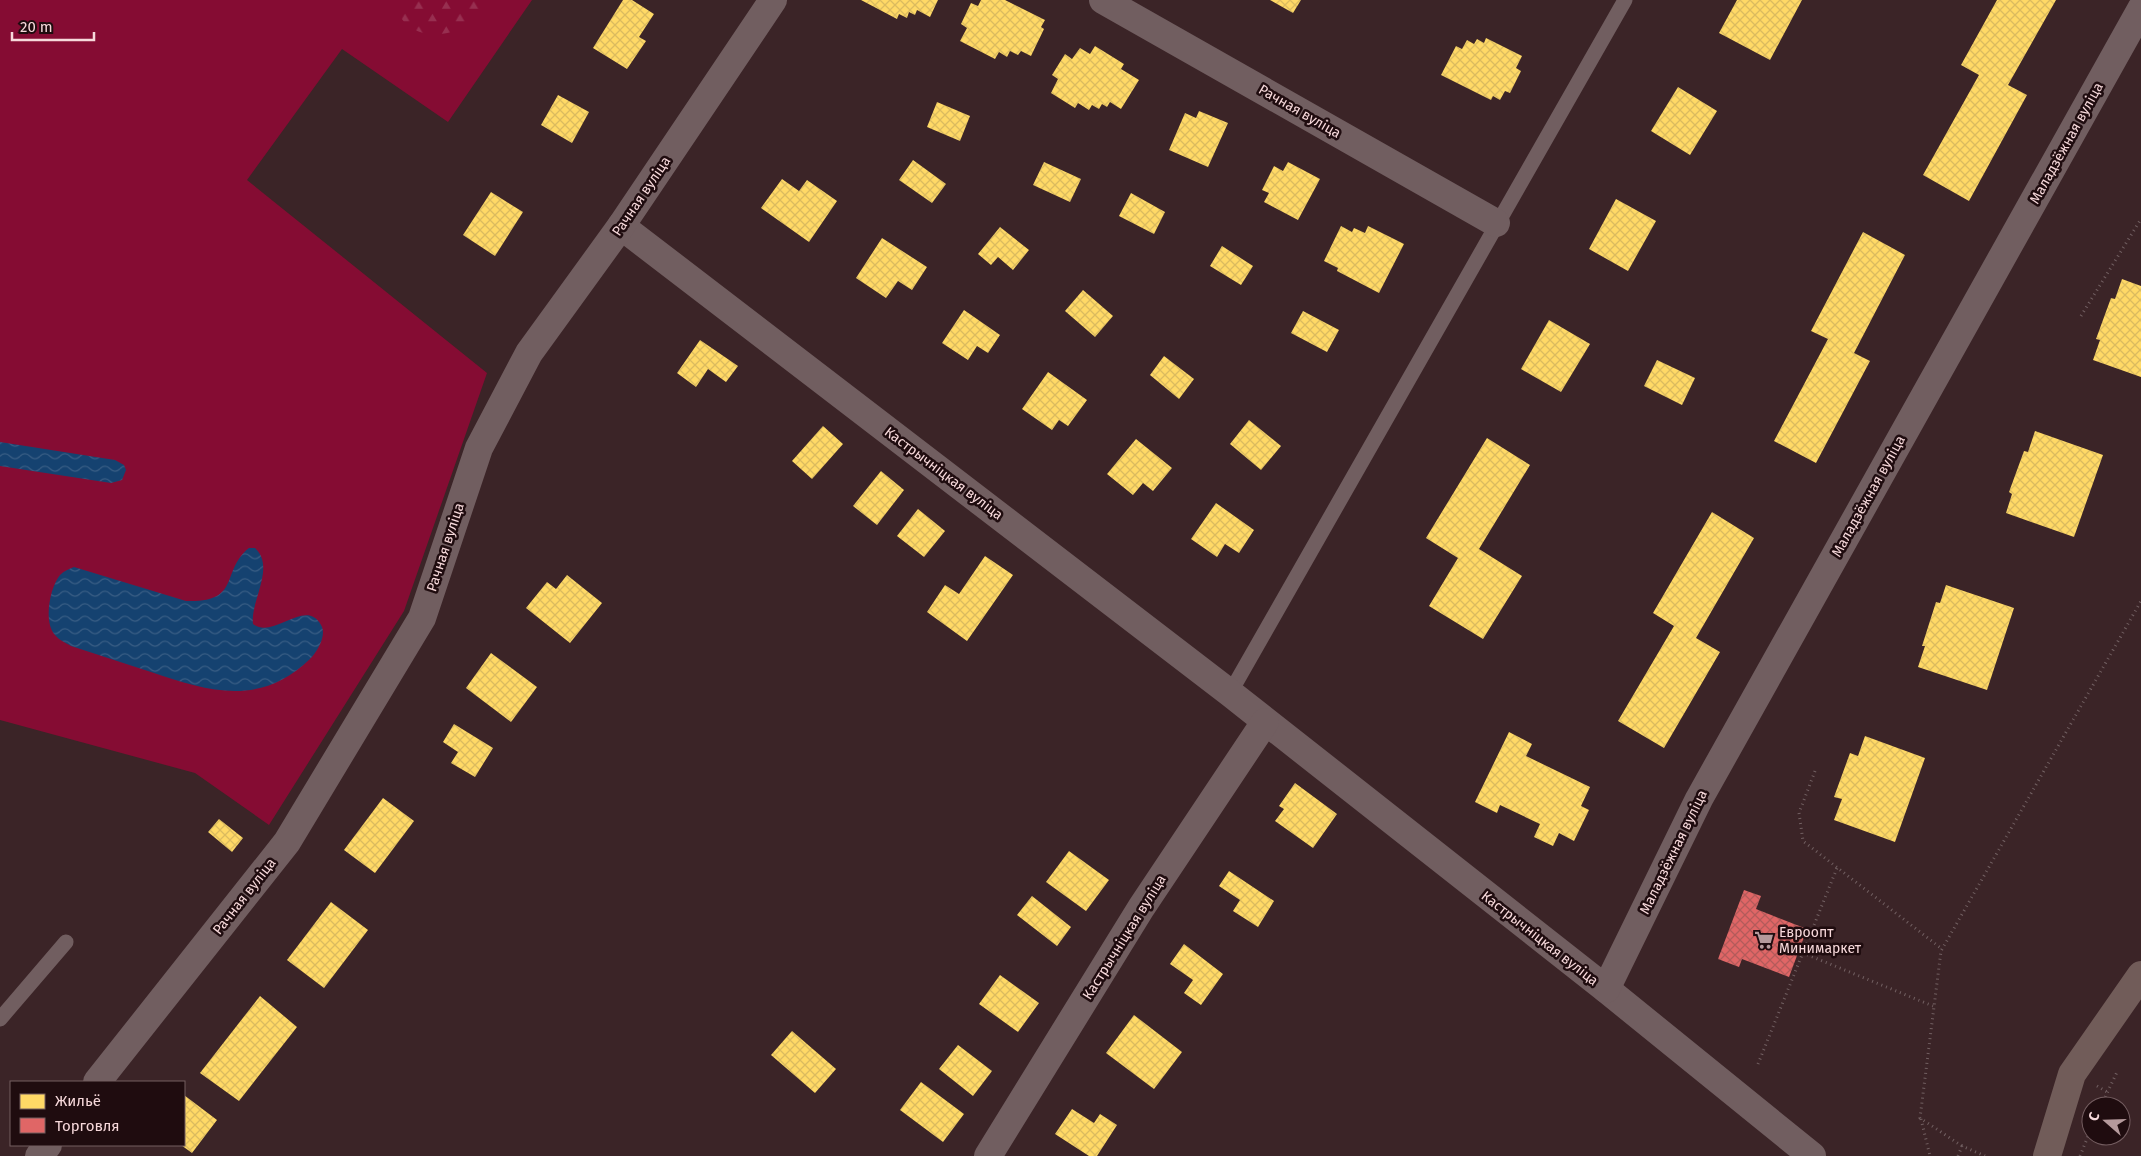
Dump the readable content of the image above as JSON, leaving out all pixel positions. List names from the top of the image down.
{
  "streets": {
    "street": ["Рачная вуліца", "Маладзёжная вуліца", "Кастрычніцкая вуліца"]
  },
  "crossings": [
    ["Рачная вуліца", "Кастрычніцкая вуліца"],
    ["Маладзёжная вуліца", "Кастрычніцкая вуліца"]
  ],
  "places": {
    "supermarket": ["Евроопт Минимаркет"]
  },
  "legend": ["Жильё", "Торговля"],
  "scale_bar": "20 m",
  "north": "left"
}
